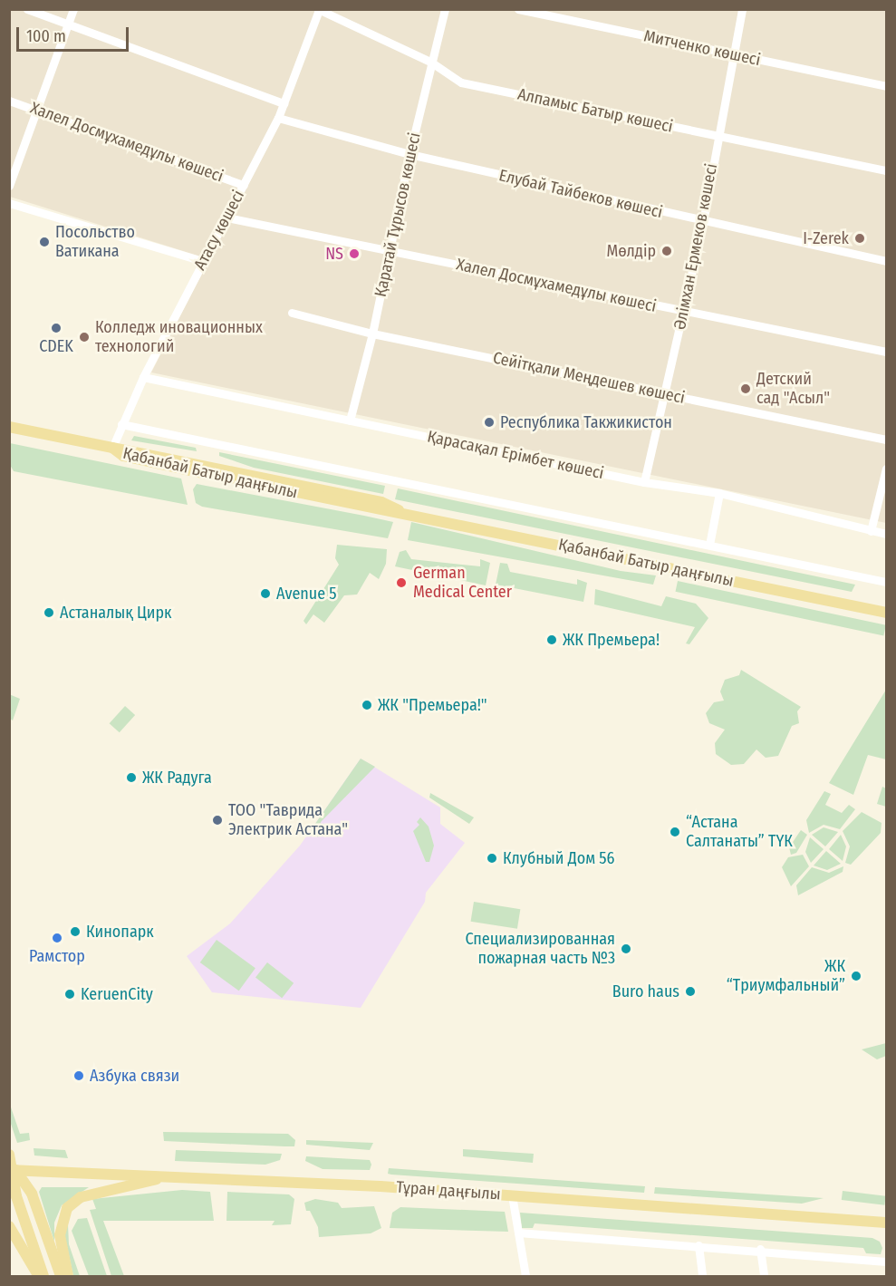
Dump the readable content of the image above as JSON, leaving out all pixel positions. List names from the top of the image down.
{
  "streets": {
    "main road": ["Қабанбай Батыр даңғылы", "Тұран даңғылы"],
    "street": [
      "Митченко көшесі",
      "Алпамыс Батыр көшесі",
      "Халел Досмұхамедұлы көшесі",
      "Елубай Тайбеков көшесі",
      "Қаратай Тұрысов көшесі",
      "Атасу көшесі",
      "Әлімхан Ермеков көшесі",
      "Сейітқали Меңдешев көшесі",
      "Қарасақал Ерімбет көшесі"
    ]
  },
  "crossings": [
    ["Митченко көшесі", "Әлімхан Ермеков көшесі"],
    ["Алпамыс Батыр көшесі", "Қаратай Тұрысов көшесі"],
    ["Алпамыс Батыр көшесі", "Атасу көшесі"],
    ["Алпамыс Батыр көшесі", "Әлімхан Ермеков көшесі"],
    ["Халел Досмұхамедұлы көшесі", "Қаратай Тұрысов көшесі"],
    ["Халел Досмұхамедұлы көшесі", "Атасу көшесі"],
    ["Халел Досмұхамедұлы көшесі", "Әлімхан Ермеков көшесі"],
    ["Елубай Тайбеков көшесі", "Қаратай Тұрысов көшесі"],
    ["Елубай Тайбеков көшесі", "Атасу көшесі"],
    ["Елубай Тайбеков көшесі", "Әлімхан Ермеков көшесі"],
    ["Қаратай Тұрысов көшесі", "Сейітқали Меңдешев көшесі"],
    ["Қаратай Тұрысов көшесі", "Қарасақал Ерімбет көшесі"],
    ["Атасу көшесі", "Қарасақал Ерімбет көшесі"],
    ["Атасу көшесі", "Қабанбай Батыр даңғылы"],
    ["Әлімхан Ермеков көшесі", "Сейітқали Меңдешев көшесі"],
    ["Әлімхан Ермеков көшесі", "Қарасақал Ерімбет көшесі"]
  ],
  "places": [
    "I-Zerek",
    "Посольство Ватикана",
    "Мөлдір",
    "NS",
    "CDEK",
    "Колледж иновационных технологий",
    "Детский сад \"Асыл\"",
    "Республика Такжикистон",
    "German Medical Center",
    "Avenue 5",
    "Астаналық Цирк",
    "ЖК Премьера!",
    "ЖК \"Премьера!\"",
    "ЖК Радуга",
    "ТОО \"Таврида Электрик Астана\"",
    "“Астана Салтанаты” ТҮК",
    "Клубный Дом 56",
    "Кинопарк",
    "Рамстор",
    "Специализированная пожарная часть №3",
    "ЖК “Триумфальный”",
    "Buro haus",
    "KeruenCity",
    "Азбука связи"
  ],
  "scale_bar": "100 m"
}
